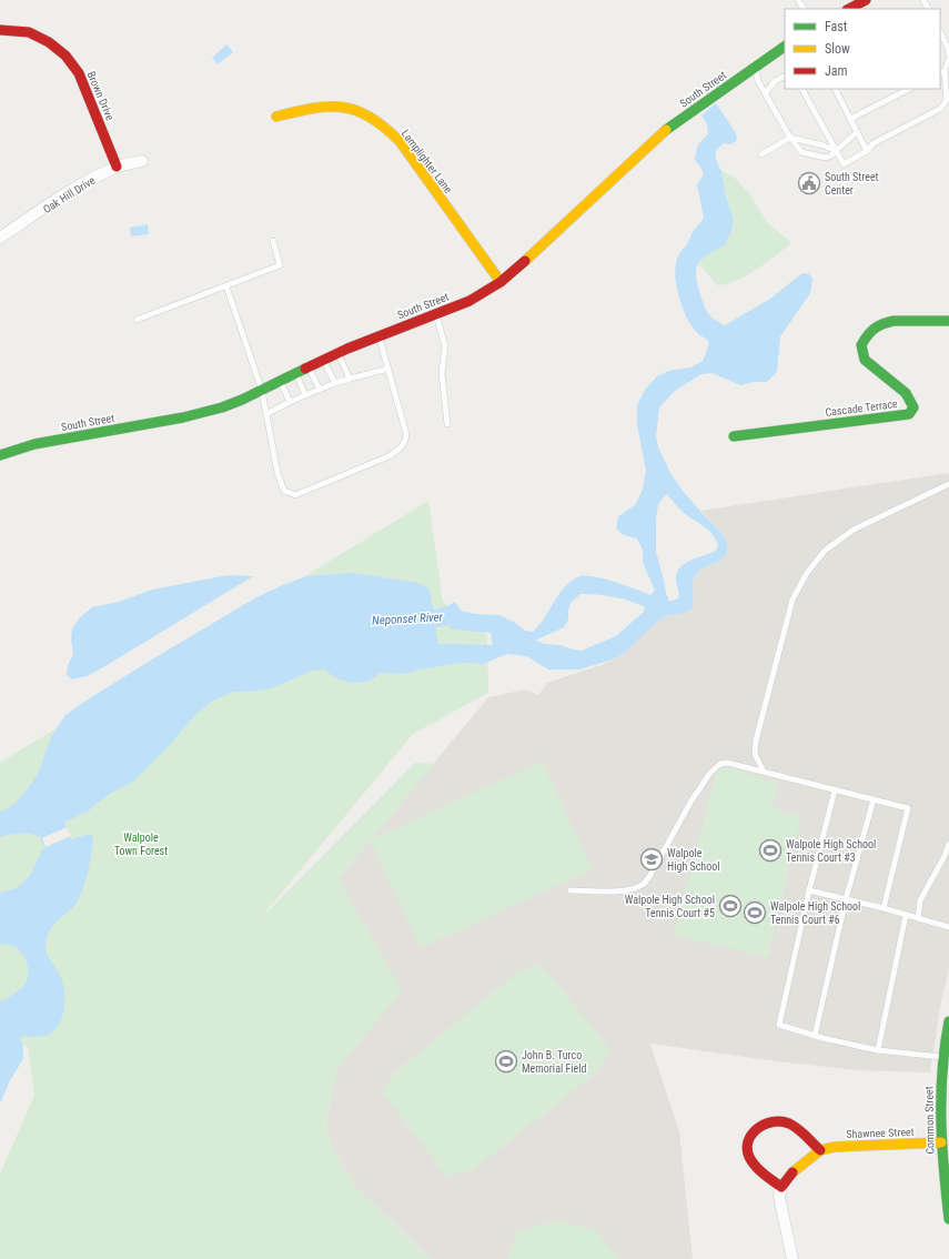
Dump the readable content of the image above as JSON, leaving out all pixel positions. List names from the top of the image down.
{
  "streets": {
    "street": [
      "South Street",
      "Brown Drive",
      "Lamplighter Lane",
      "Oak Hill Drive",
      "Cascade Terrace",
      "Common Street",
      "Shawnee Street"
    ]
  },
  "crossings": [
    ["South Street", "Lamplighter Lane"],
    ["Brown Drive", "Oak Hill Drive"],
    ["Common Street", "Shawnee Street"]
  ],
  "water": ["Neponset River"],
  "parks": ["Walpole Town Forest"],
  "places": {
    "public building": ["South Street Center"],
    "sports": [
      "Walpole High School Tennis Court #3",
      "Walpole High School Tennis Court #5",
      "Walpole High School Tennis Court #6",
      "John B. Turco Memorial Field"
    ],
    "school or university": ["Walpole High School"]
  },
  "legend": ["Fast", "Slow", "Jam"]
}
